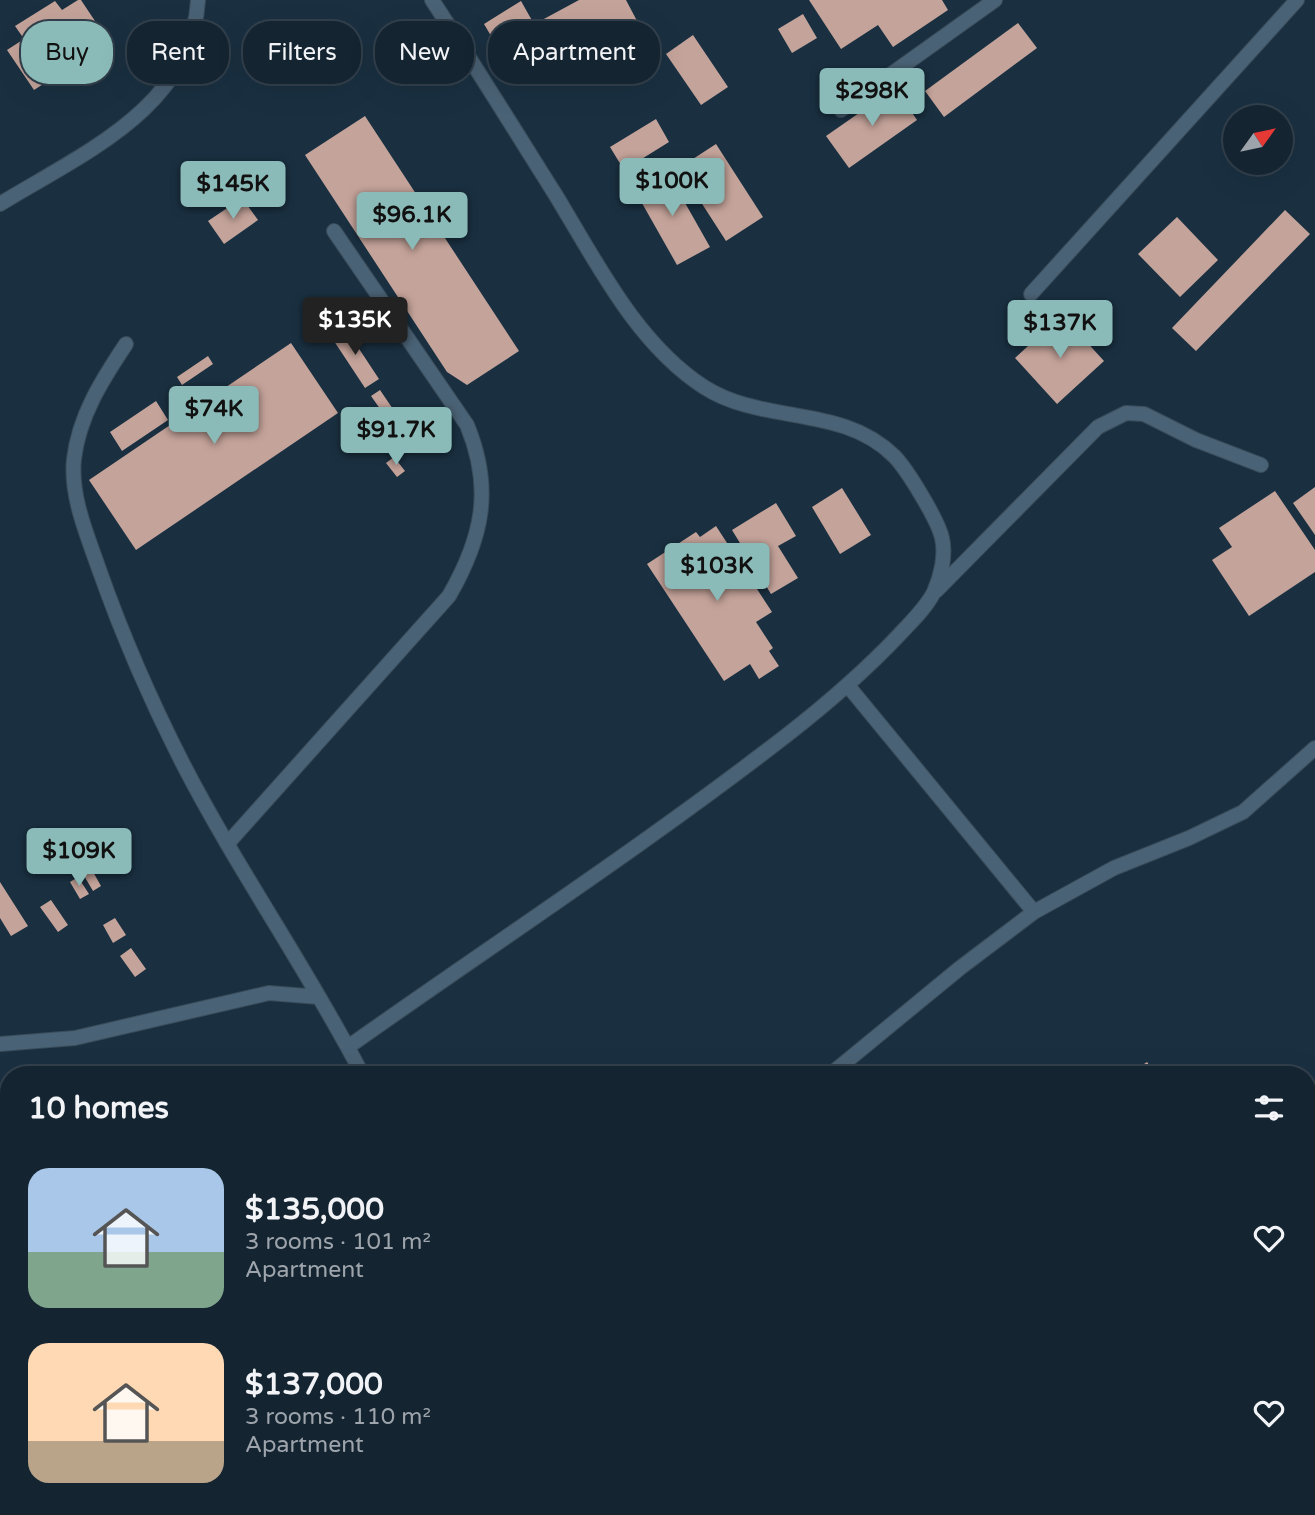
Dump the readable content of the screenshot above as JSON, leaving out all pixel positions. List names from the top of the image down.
{
  "north": "top right",
  "page": {
    "chip": [
      "Buy",
      "Rent",
      "Filters",
      "New",
      "Apartment"
    ],
    "price": [
      "$298K",
      "$100K",
      "$145K",
      "$96.1K",
      "$135K",
      "$137K",
      "$74K",
      "$91.7K",
      "$103K",
      "$109K"
    ],
    "heading": "10 homes",
    "list": [
      {
        "name": "$135,000",
        "note": "3 rooms · 101 m² · Apartment"
      },
      {
        "name": "$137,000",
        "note": "3 rooms · 110 m² · Apartment"
      }
    ]
  }
}
